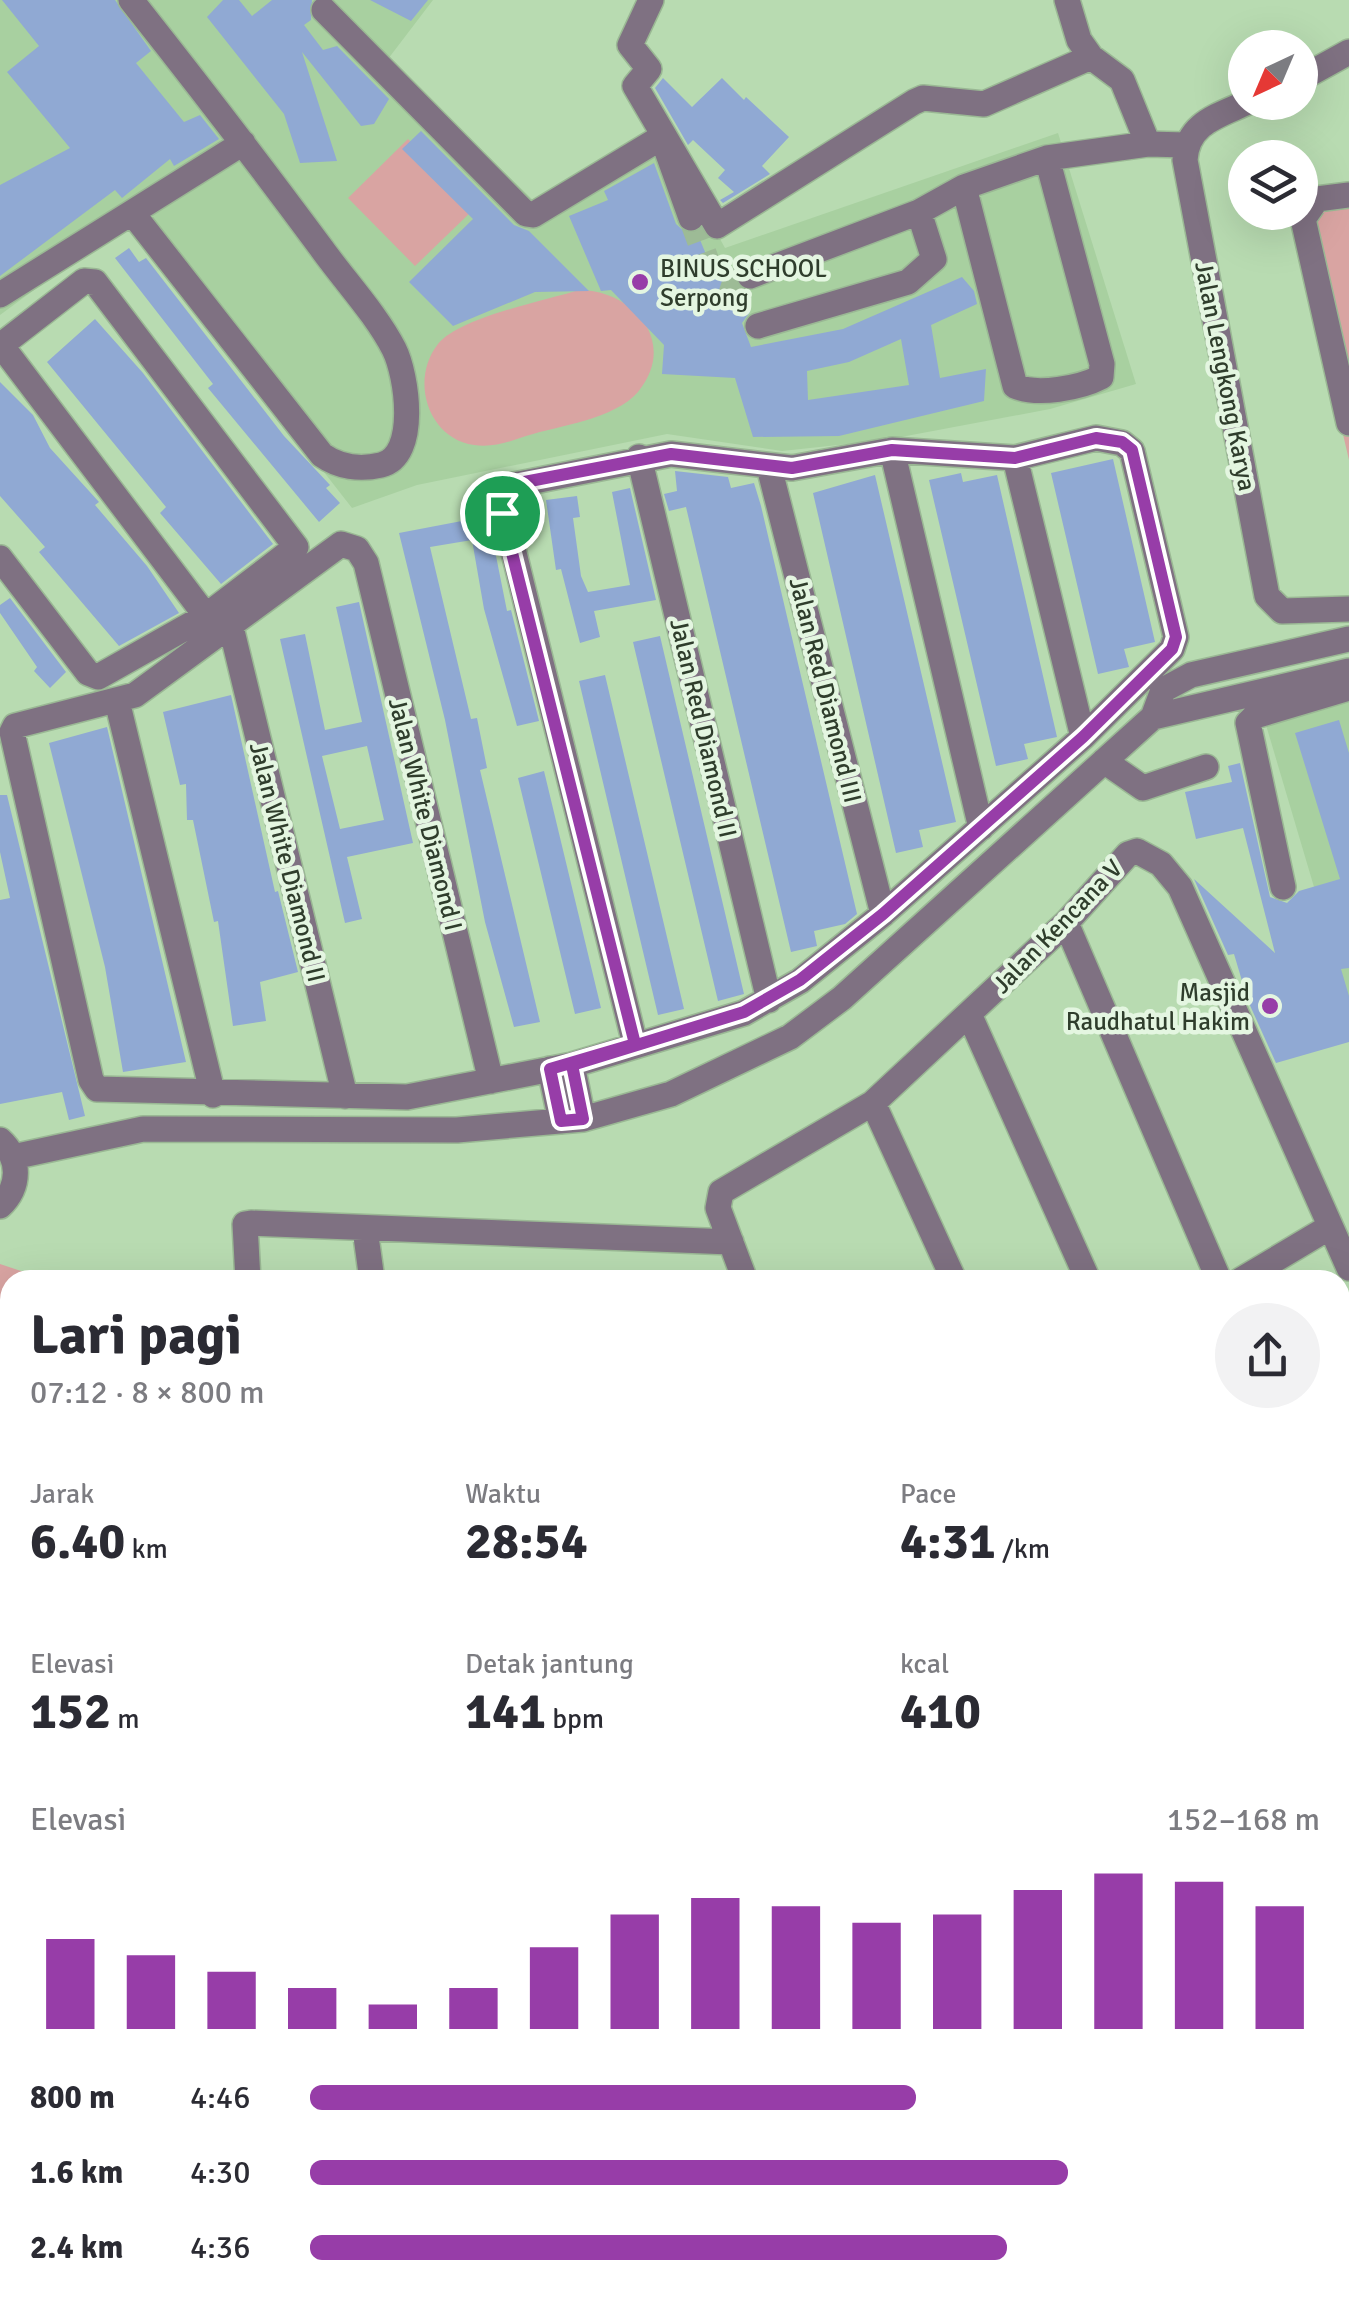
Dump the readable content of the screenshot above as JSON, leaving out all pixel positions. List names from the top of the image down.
{
  "streets": {
    "street": [
      "Jalan Lengkong Karya",
      "Jalan Red Diamond III",
      "Jalan Red Diamond II",
      "Jalan White Diamond I",
      "Jalan White Diamond II",
      "Jalan Kencana V"
    ]
  },
  "crossings": [
    ["Jalan White Diamond I", "Jalan White Diamond II"]
  ],
  "places": ["BINUS SCHOOL Serpong", "Masjid Raudhatul Hakim"],
  "north": "bottom left",
  "page": {
    "heading": ["Lari pagi", "07:12 · 8 × 800 m"],
    "stats": [
      ["Jarak", "6.40 km"],
      ["Waktu", "28:54"],
      ["Pace", "4:31 /km"],
      ["Elevasi", "152 m"],
      ["Detak jantung", "141 bpm"],
      ["kcal", "410"]
    ],
    "chart": ["Elevasi", "152–168 m"],
    "list": [
      {
        "name": "800 m",
        "note": "4:46"
      },
      {
        "name": "1.6 km",
        "note": "4:30"
      },
      {
        "name": "2.4 km",
        "note": "4:36"
      }
    ]
  }
}
